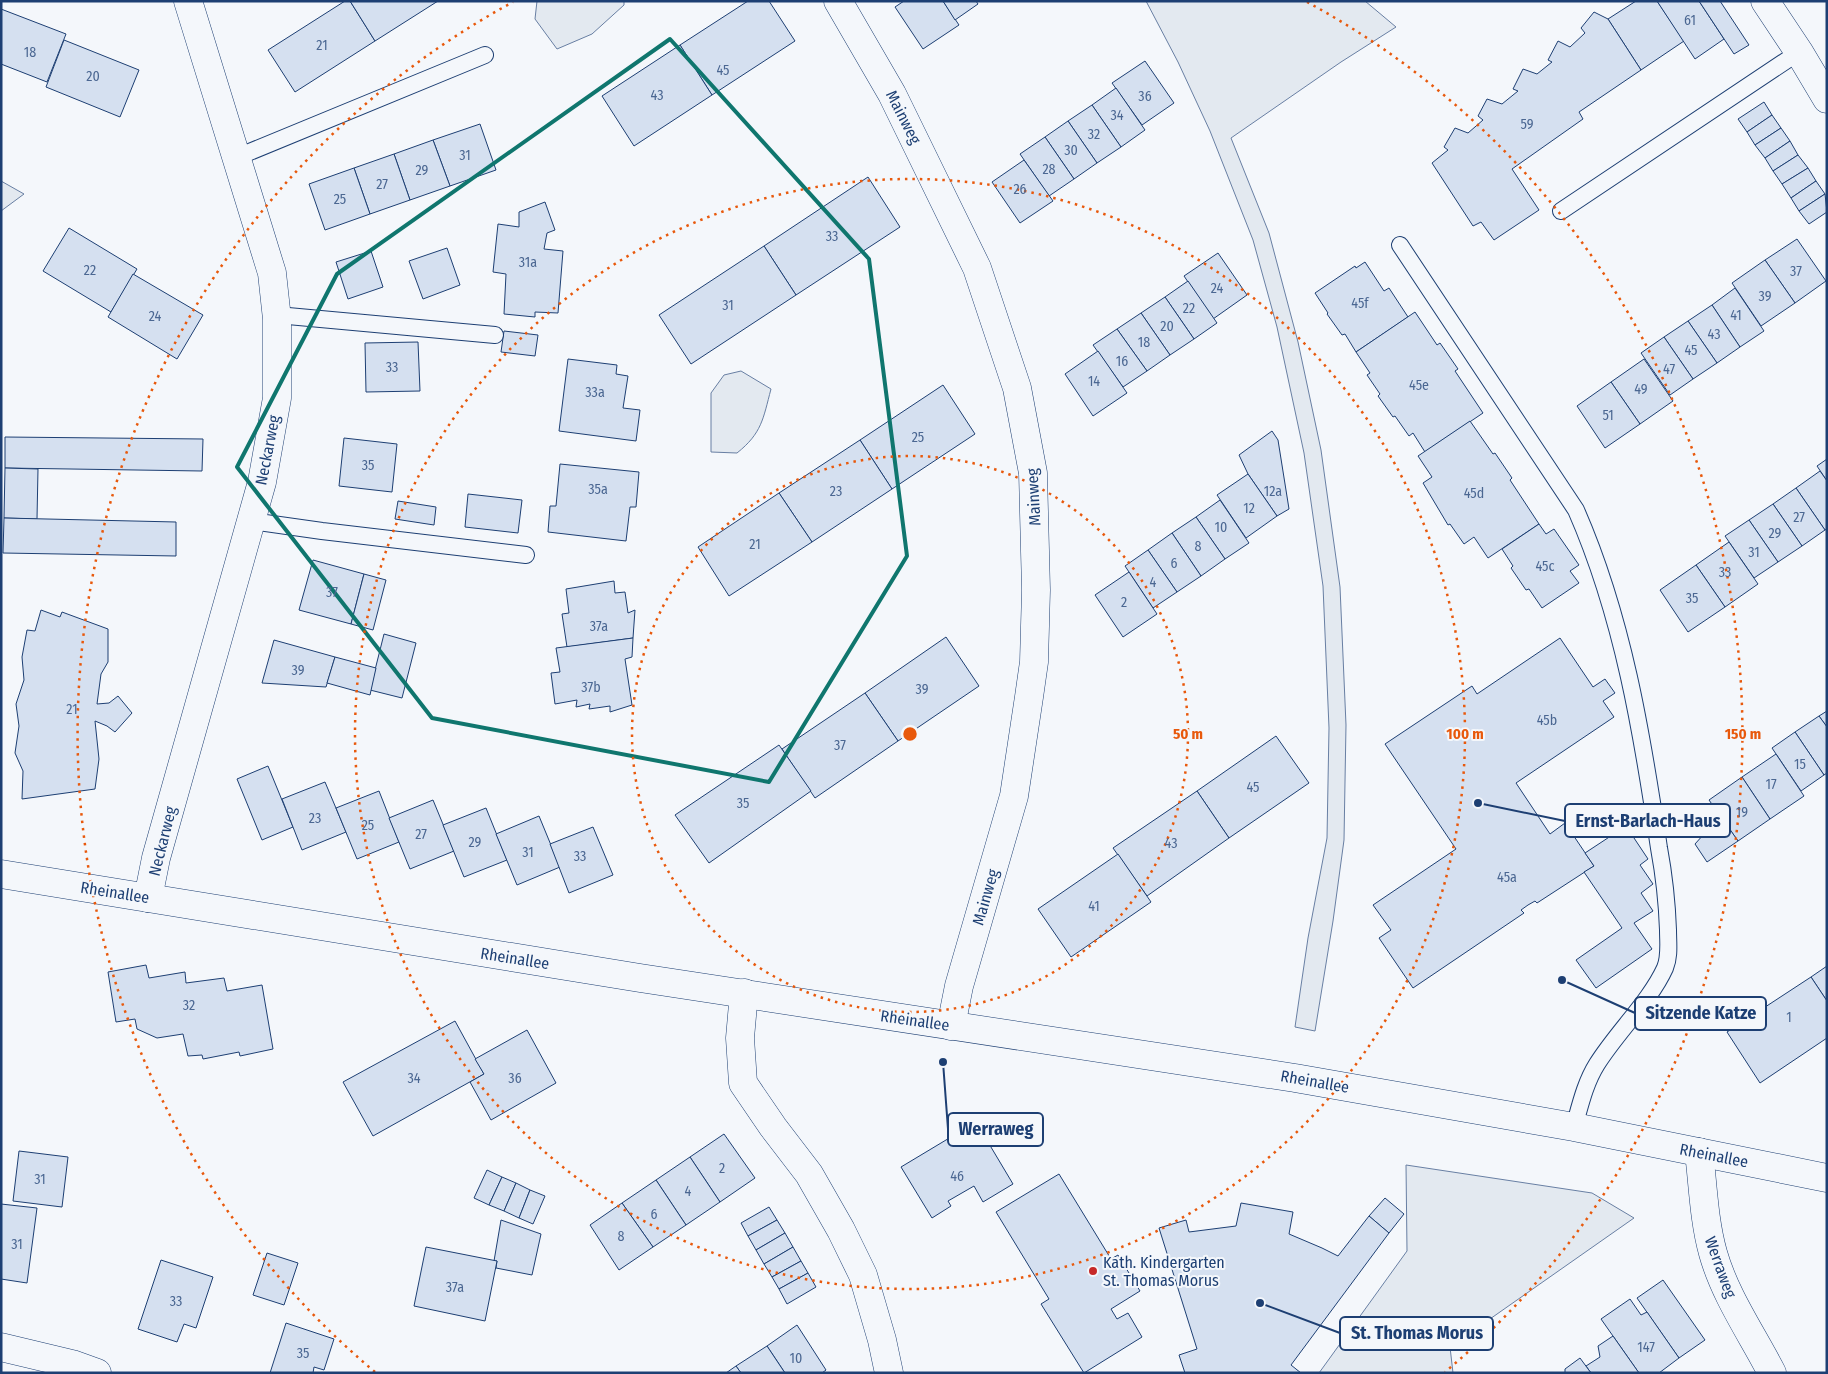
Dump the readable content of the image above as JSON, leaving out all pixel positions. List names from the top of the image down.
{
  "streets": {
    "street": [
      "Mainweg",
      "Neckarweg",
      "Rheinallee",
      "Werraweg"
    ]
  },
  "crossings": [
    ["Mainweg", "Rheinallee"],
    ["Neckarweg", "Rheinallee"],
    ["Rheinallee", "Werraweg"]
  ],
  "places": [
    "Ernst-Barlach-Haus",
    "Sitzende Katze",
    "Werraweg",
    "Kath. Kindergarten St. Thomas Morus",
    "St. Thomas Morus"
  ],
  "house_numbers": [
    "61",
    "21",
    "18",
    "45",
    "20",
    "43",
    "36",
    "34",
    "59",
    "32",
    "30",
    "31",
    "28",
    "29",
    "27",
    "26",
    "25",
    "33",
    "31a",
    "22",
    "37",
    "24",
    "39",
    "45f",
    "31",
    "22",
    "41",
    "24",
    "20",
    "43",
    "18",
    "45",
    "16",
    "33",
    "47",
    "14",
    "45e",
    "49",
    "33a",
    "51",
    "25",
    "35",
    "35a",
    "23",
    "12a",
    "45d",
    "12",
    "27",
    "10",
    "29",
    "21",
    "8",
    "31",
    "6",
    "45c",
    "33",
    "4",
    "37",
    "35",
    "2",
    "37a",
    "39",
    "37b",
    "39",
    "21",
    "45b",
    "37",
    "15",
    "17",
    "45",
    "35",
    "19",
    "23",
    "25",
    "27",
    "29",
    "43",
    "31",
    "33",
    "45a",
    "41",
    "32",
    "1",
    "34",
    "36",
    "2",
    "46",
    "31",
    "4",
    "6",
    "8",
    "31",
    "37a",
    "33",
    "147",
    "35",
    "10"
  ],
  "rings": ["50 m", "100 m", "150 m"]
}
